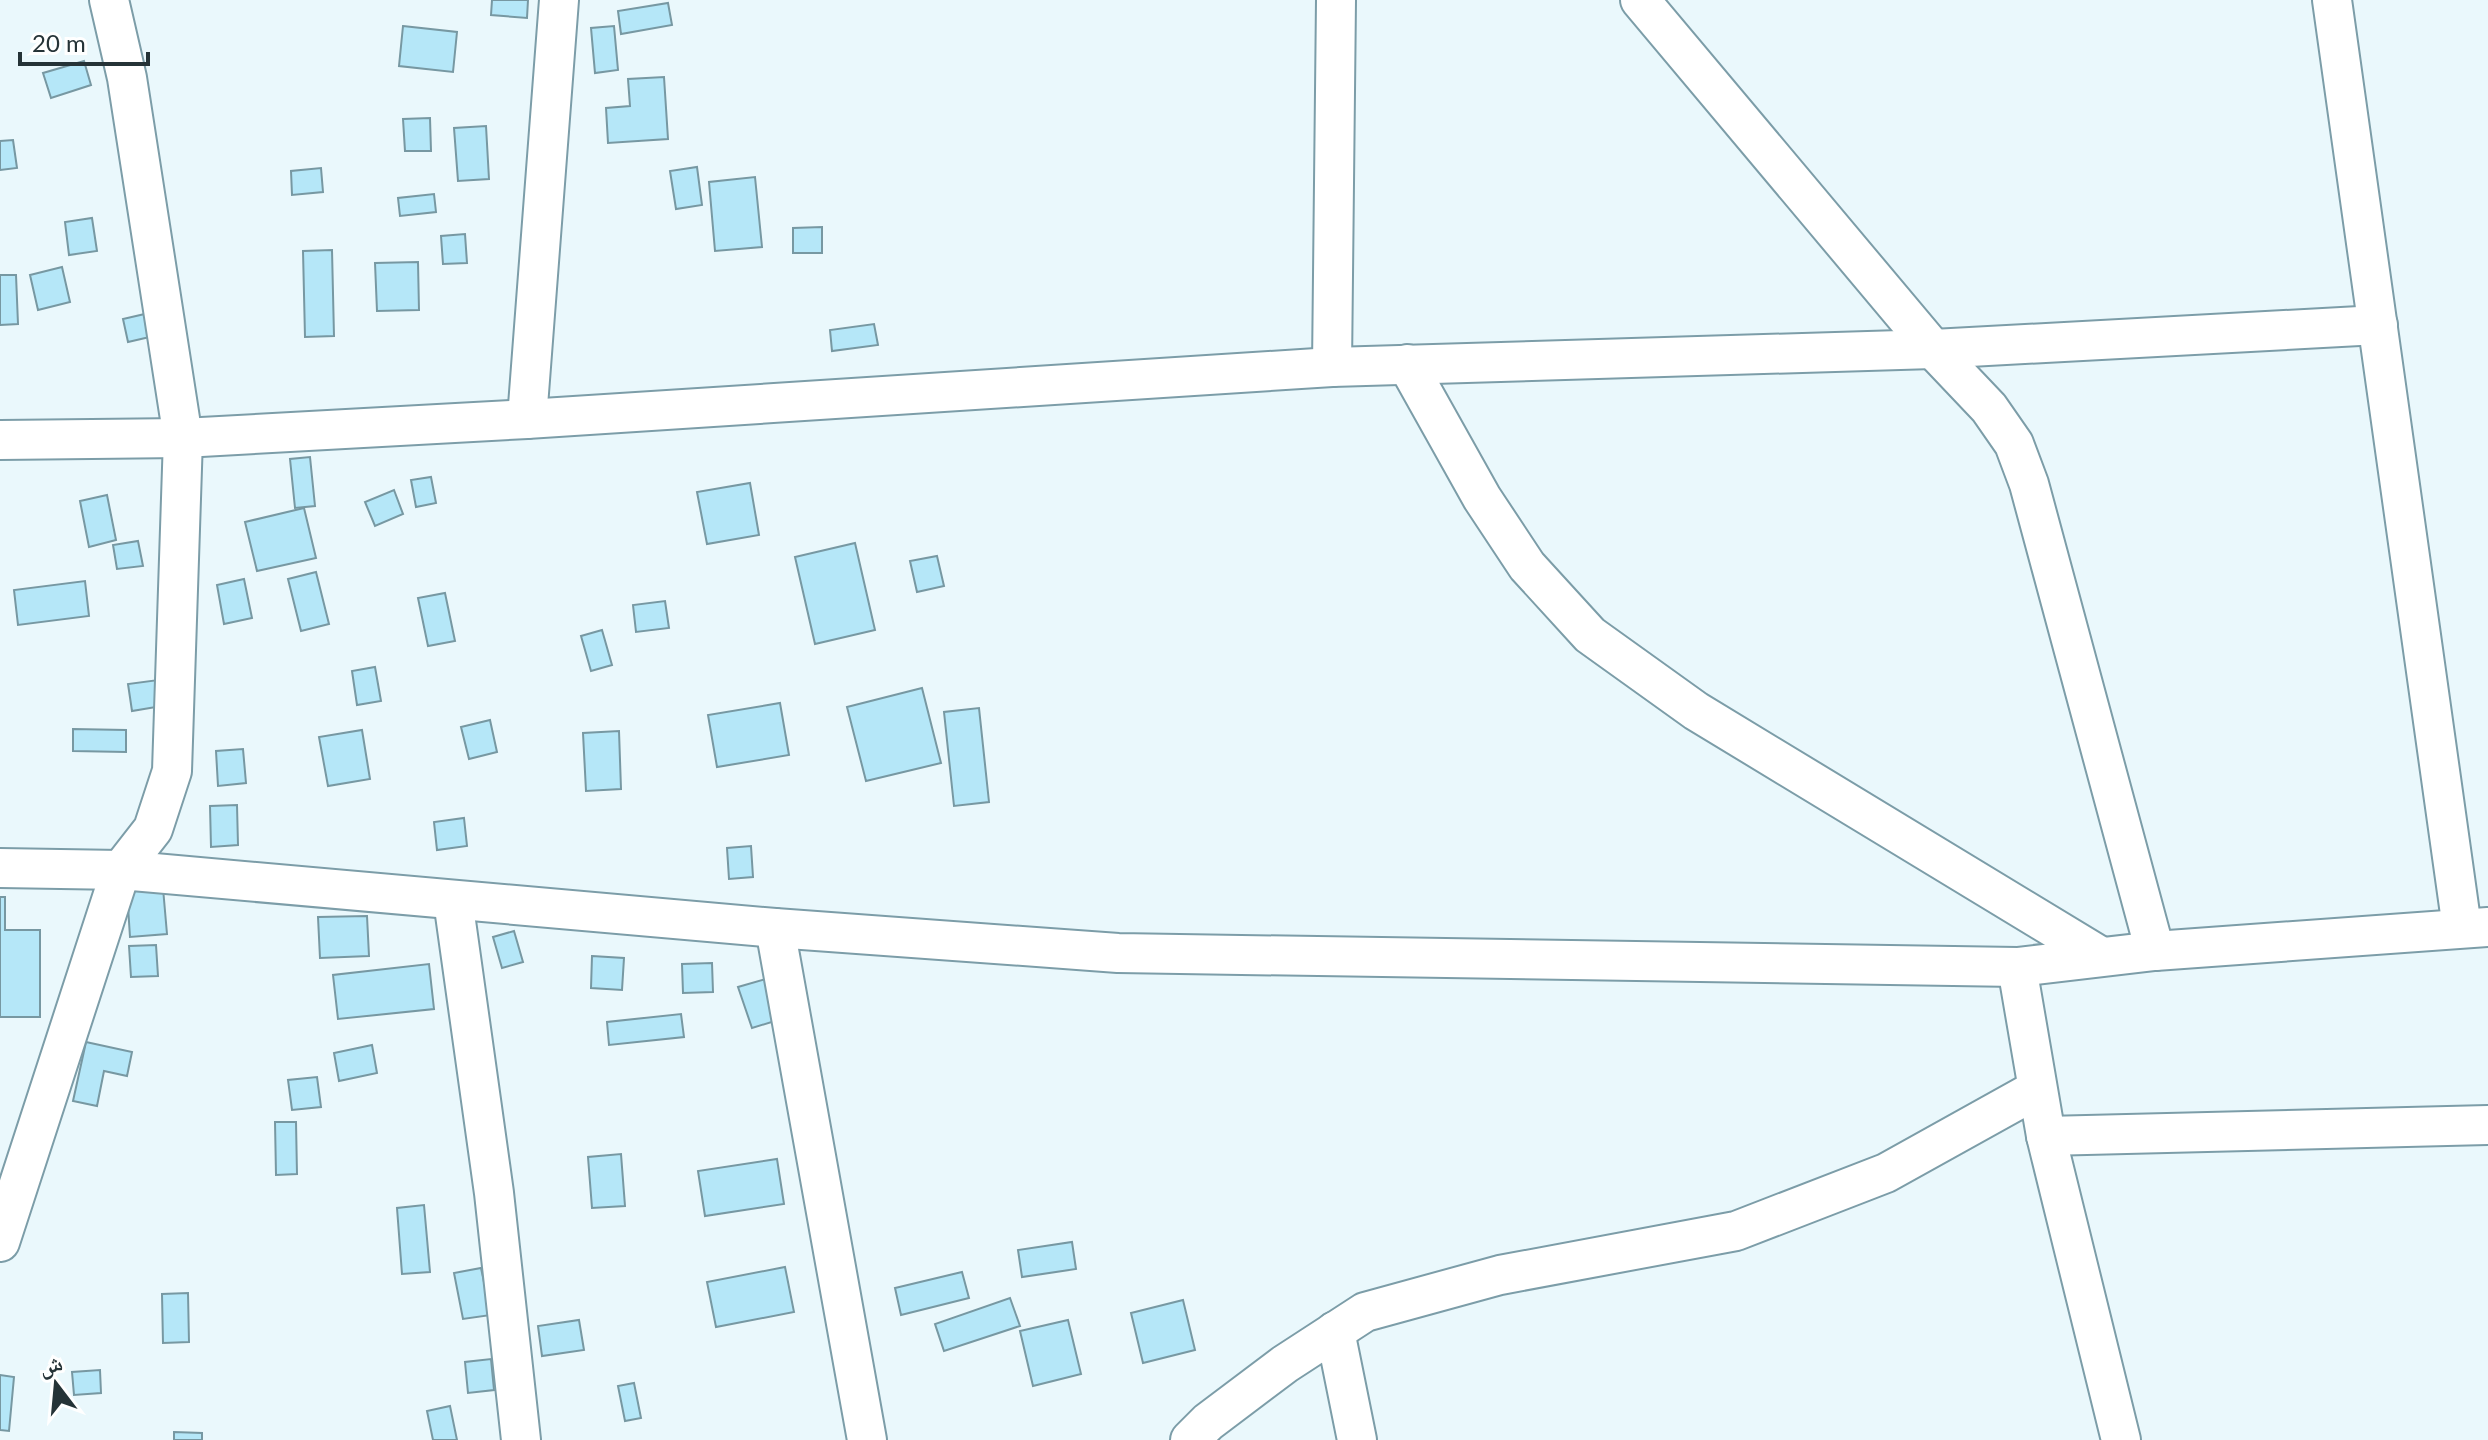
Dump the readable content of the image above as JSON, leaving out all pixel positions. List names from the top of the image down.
{
  "scale_bar": "20 m",
  "north": "top"
}
